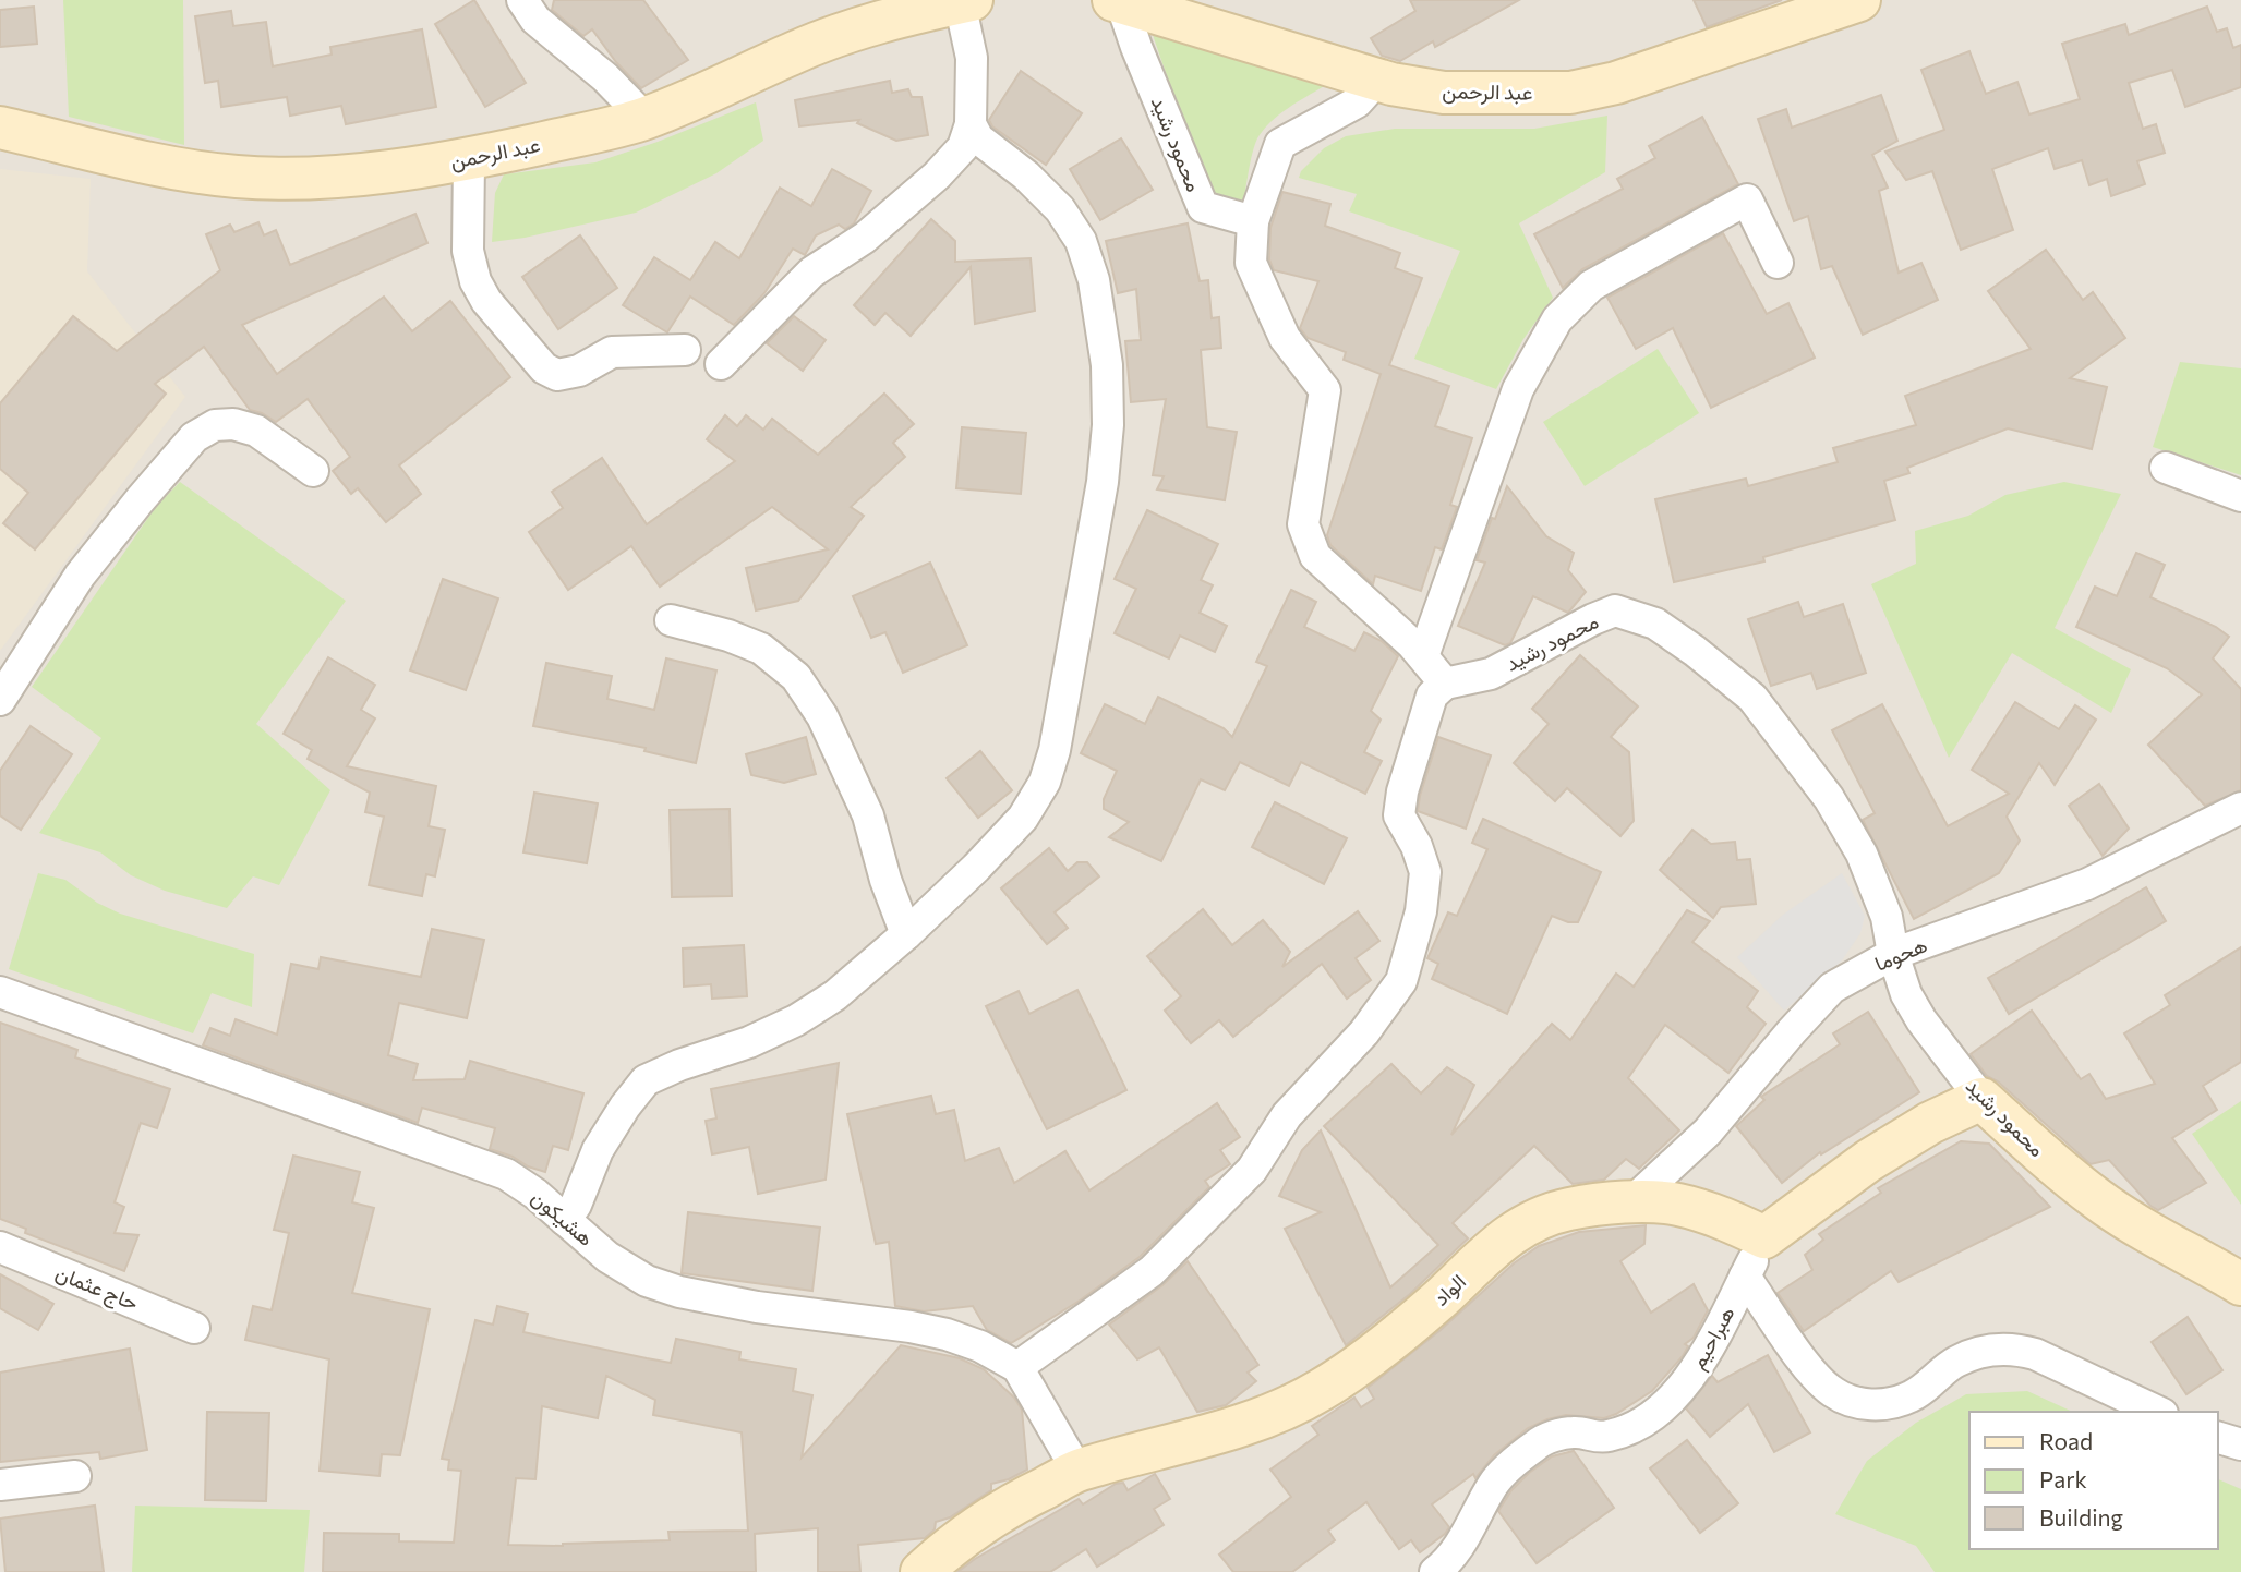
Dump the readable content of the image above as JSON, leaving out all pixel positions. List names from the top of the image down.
{
  "streets": {
    "street": [
      "عبد الرحمن",
      "محمود رشيد",
      "هحوما",
      "هشيكون",
      "حاج عثمان",
      "الواد",
      "هبراحيم"
    ]
  },
  "crossings": [
    ["عبد الرحمن", "محمود رشيد"],
    ["محمود رشيد", "هحوما"],
    ["هحوما", "الواد"],
    ["الواد", "هبراحيم"]
  ],
  "legend": ["Road", "Park", "Building"]
}
